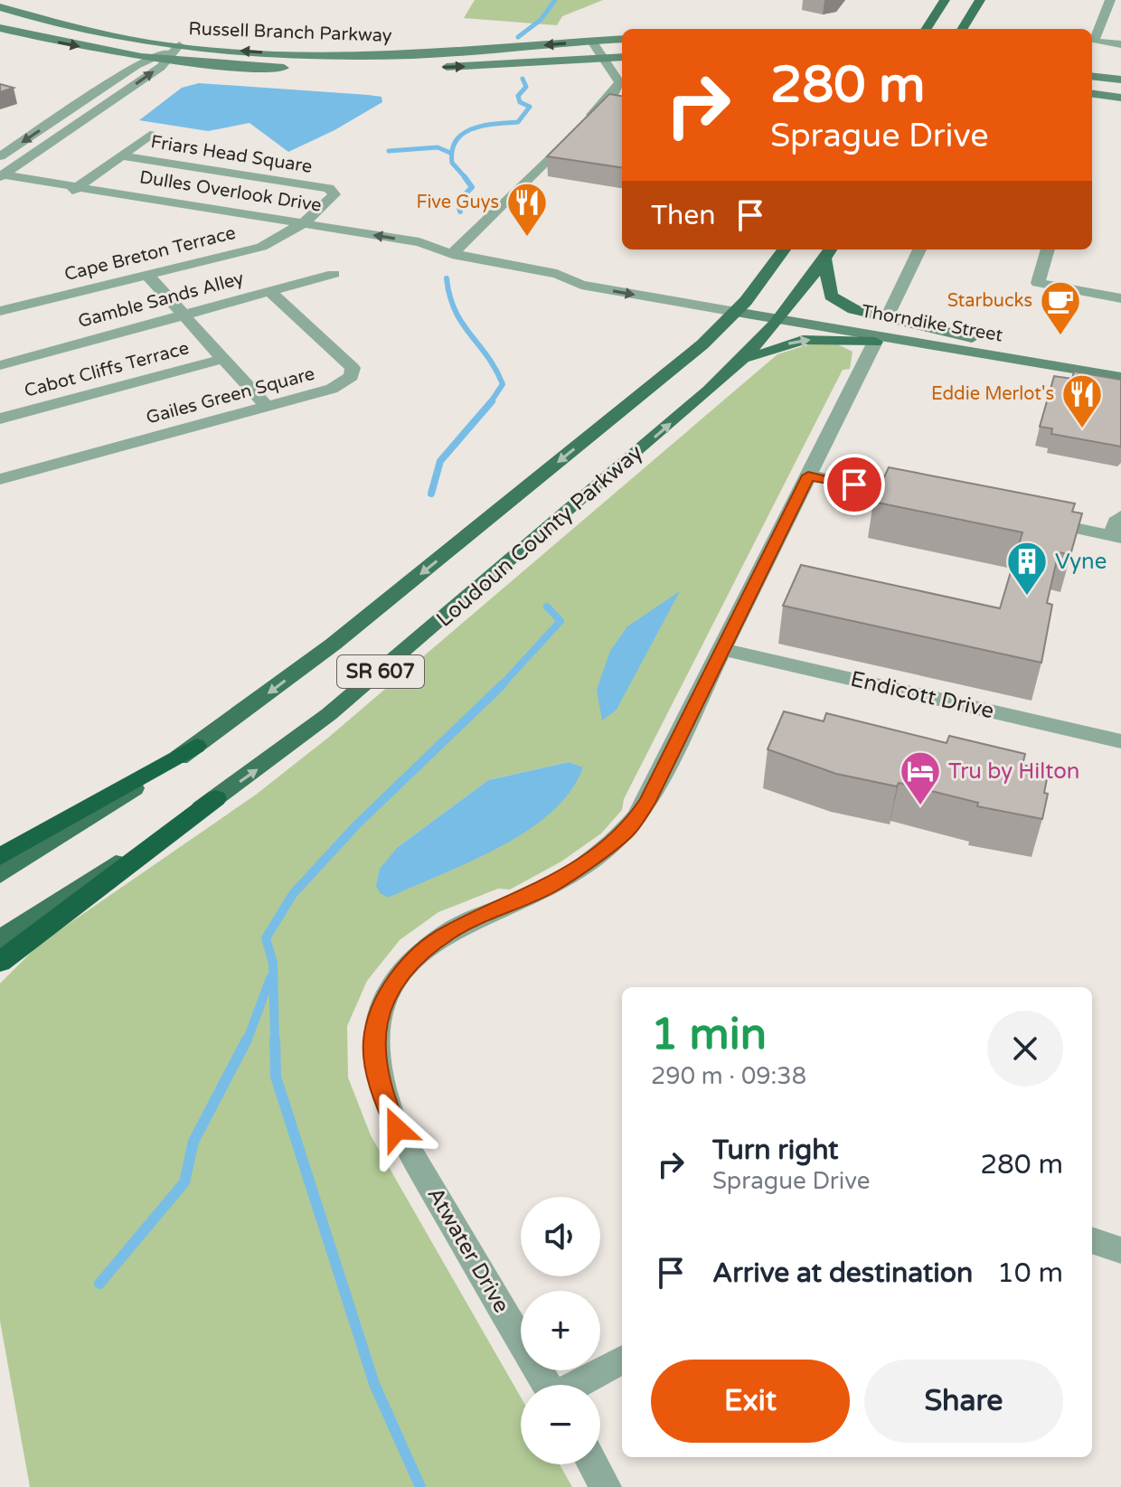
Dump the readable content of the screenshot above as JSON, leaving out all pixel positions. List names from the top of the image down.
{
  "streets": {
    "main road": [
      "Russell Branch Parkway",
      "Thorndike Street",
      "Loudoun County Parkway",
      "SR 607"
    ],
    "street": [
      "Friars Head Square",
      "Dulles Overlook Drive",
      "Cape Breton Terrace",
      "Gamble Sands Alley",
      "Cabot Cliffs Terrace",
      "Gailes Green Square",
      "Endicott Drive",
      "Atwater Drive"
    ]
  },
  "crossings": [
    ["Friars Head Square", "Dulles Overlook Drive"],
    ["Friars Head Square", "Cape Breton Terrace"],
    ["Dulles Overlook Drive", "Cape Breton Terrace"],
    ["Dulles Overlook Drive", "Thorndike Street"],
    ["Dulles Overlook Drive", "Loudoun County Parkway"],
    ["Gamble Sands Alley", "Gailes Green Square"],
    ["Thorndike Street", "Loudoun County Parkway"],
    ["Endicott Drive", "Atwater Drive"]
  ],
  "places": {
    "restaurant": ["Five Guys", "Eddie Merlot's"],
    "cafe": ["Starbucks"],
    "building": ["Vyne"],
    "hotel": ["Tru by Hilton"]
  },
  "page": {
    "turn": ["280 m", "Sprague Drive"],
    "then": "Then",
    "heading": ["1 min", "290 m · 09:38"],
    "list": [
      {
        "name": "Turn right",
        "note": "Sprague Drive",
        "value": "280 m"
      },
      {
        "name": "Arrive at destination",
        "value": "10 m"
      }
    ],
    "map_buttons": ["+", "−"],
    "buttons": ["Exit", "Share"]
  }
}
